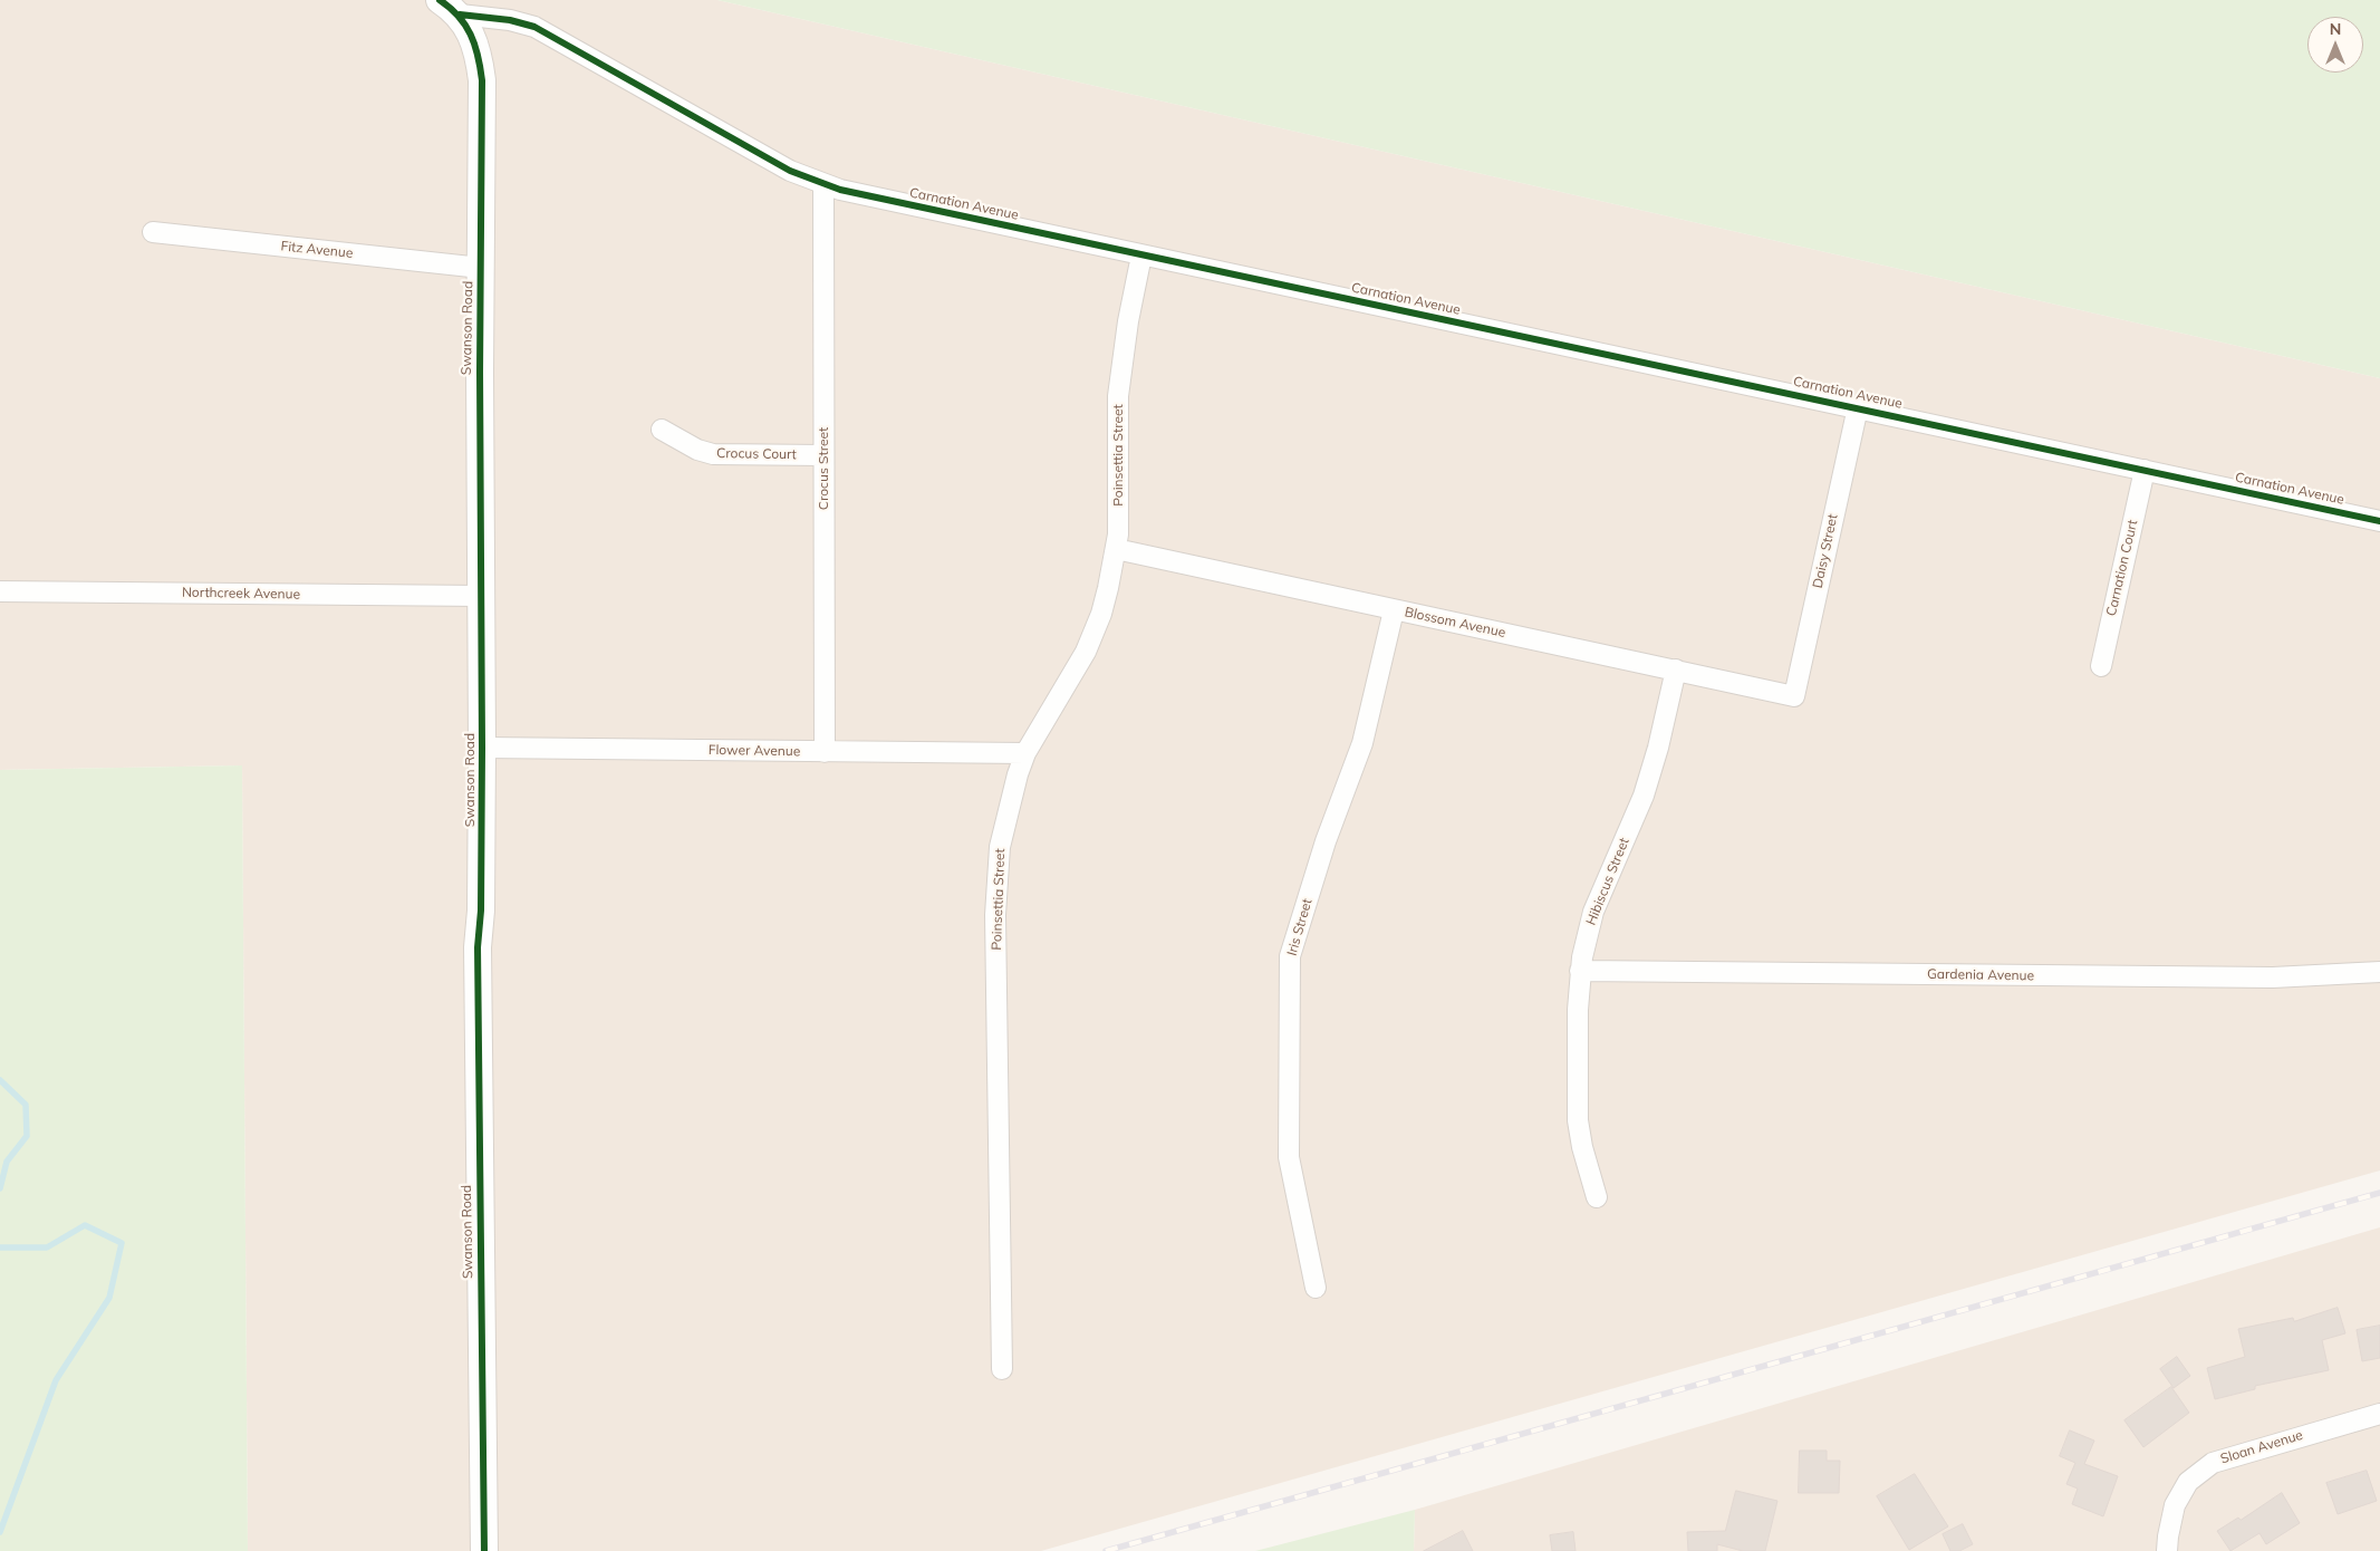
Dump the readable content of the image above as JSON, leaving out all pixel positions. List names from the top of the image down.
{
  "streets": {
    "street": [
      "Carnation Avenue",
      "Fitz Avenue",
      "Swanson Road",
      "Crocus Court",
      "Poinsettia Street",
      "Crocus Street",
      "Daisy Street",
      "Carnation Court",
      "Northcreek Avenue",
      "Blossom Avenue",
      "Flower Avenue",
      "Hibiscus Street",
      "Iris Street",
      "Gardenia Avenue",
      "Sloan Avenue"
    ]
  },
  "crossings": [
    ["Carnation Avenue", "Swanson Road"],
    ["Carnation Avenue", "Poinsettia Street"],
    ["Carnation Avenue", "Crocus Street"],
    ["Carnation Avenue", "Daisy Street"],
    ["Carnation Avenue", "Carnation Court"],
    ["Fitz Avenue", "Swanson Road"],
    ["Swanson Road", "Northcreek Avenue"],
    ["Swanson Road", "Flower Avenue"],
    ["Crocus Court", "Crocus Street"],
    ["Poinsettia Street", "Blossom Avenue"],
    ["Poinsettia Street", "Flower Avenue"],
    ["Crocus Street", "Flower Avenue"],
    ["Daisy Street", "Blossom Avenue"],
    ["Blossom Avenue", "Hibiscus Street"],
    ["Blossom Avenue", "Iris Street"],
    ["Hibiscus Street", "Gardenia Avenue"]
  ],
  "north": "top"
}
